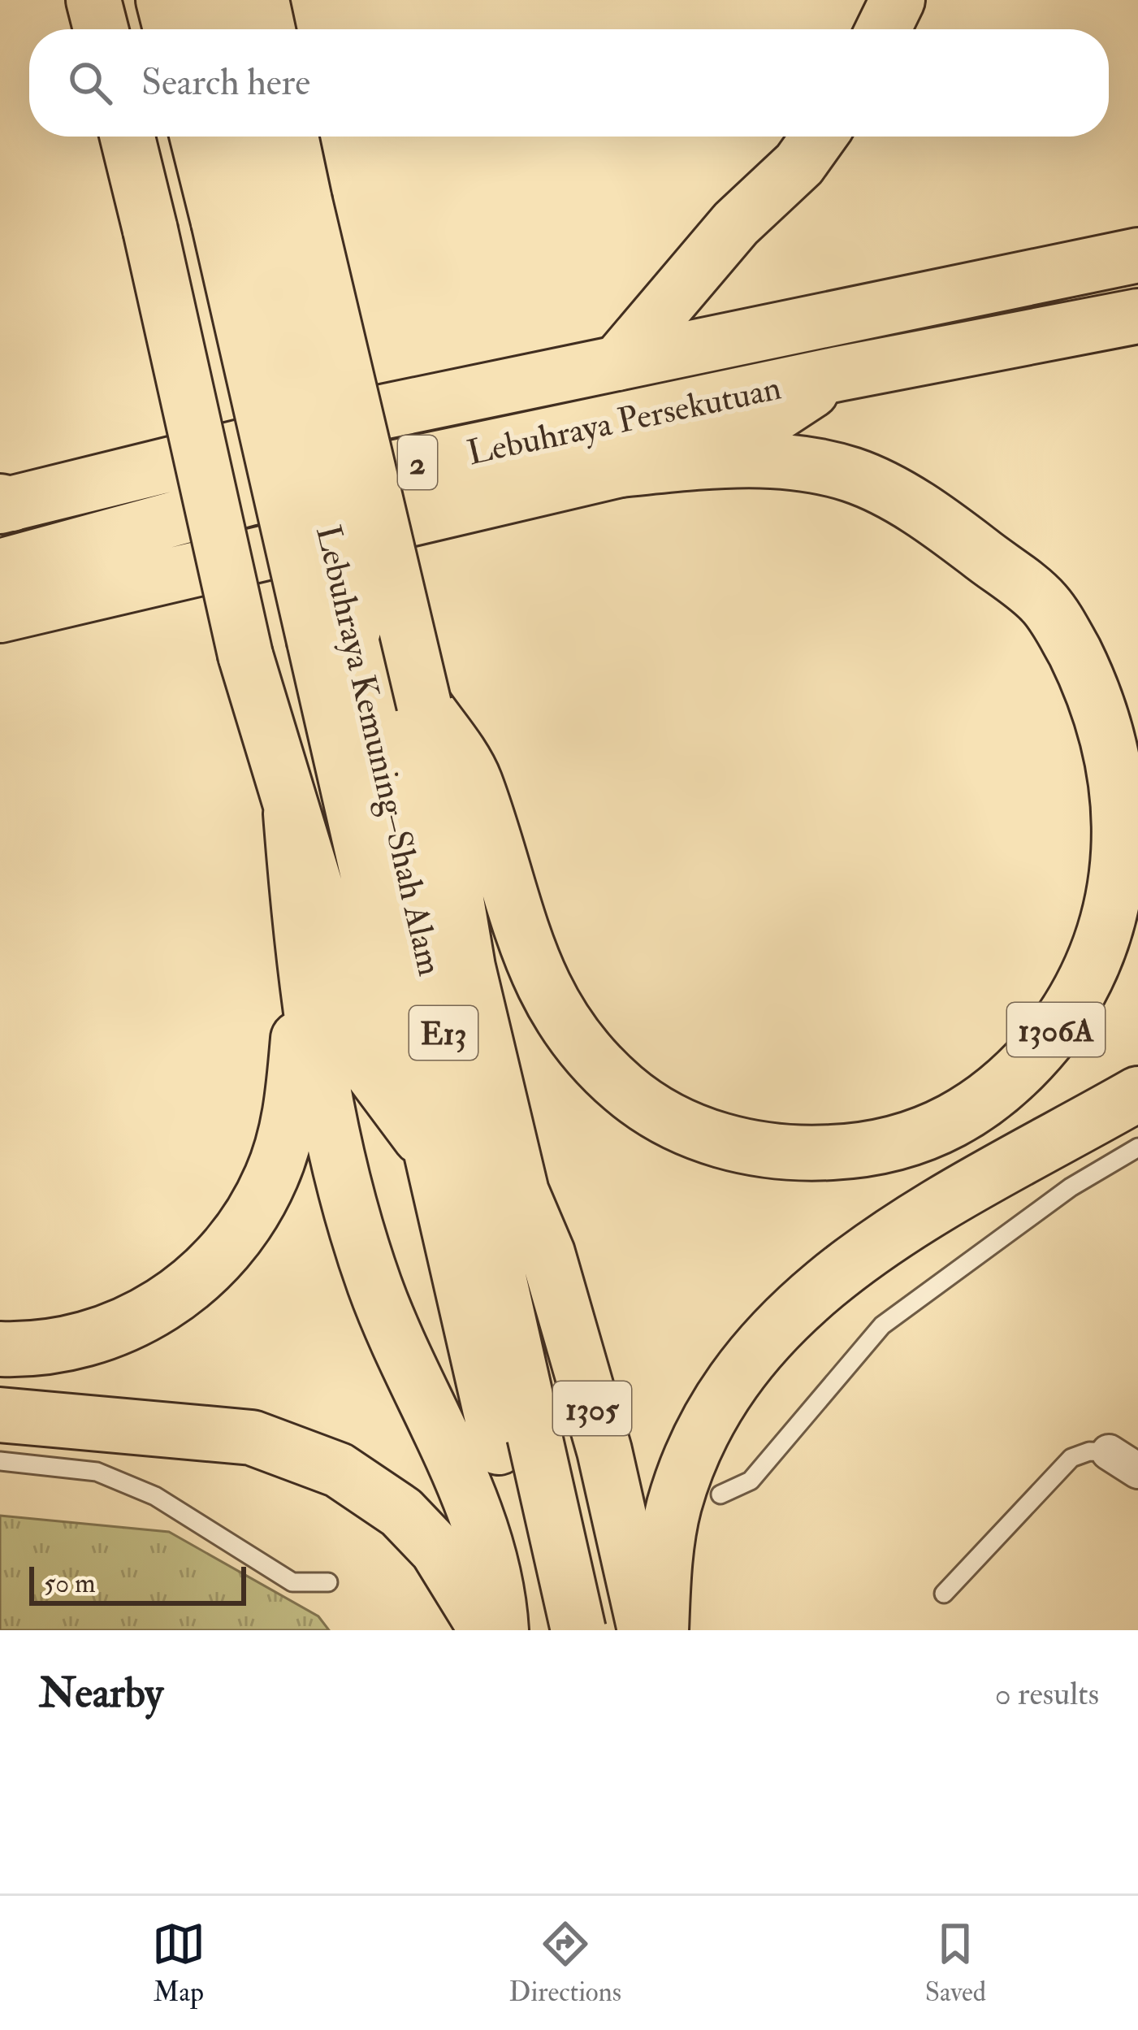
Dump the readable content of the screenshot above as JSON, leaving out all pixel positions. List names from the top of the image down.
{
  "streets": {
    "highway": [
      "Lebuhraya Persekutuan",
      "2",
      "Lebuhraya Kemuning–Shah Alam",
      "1306A",
      "E13",
      "1305"
    ]
  },
  "scale_bar": "50 m",
  "page": {
    "search": "Search here",
    "scale": "50 m",
    "heading": ["Nearby", "0 results"],
    "nav": ["Map", "Directions", "Saved"]
  }
}
